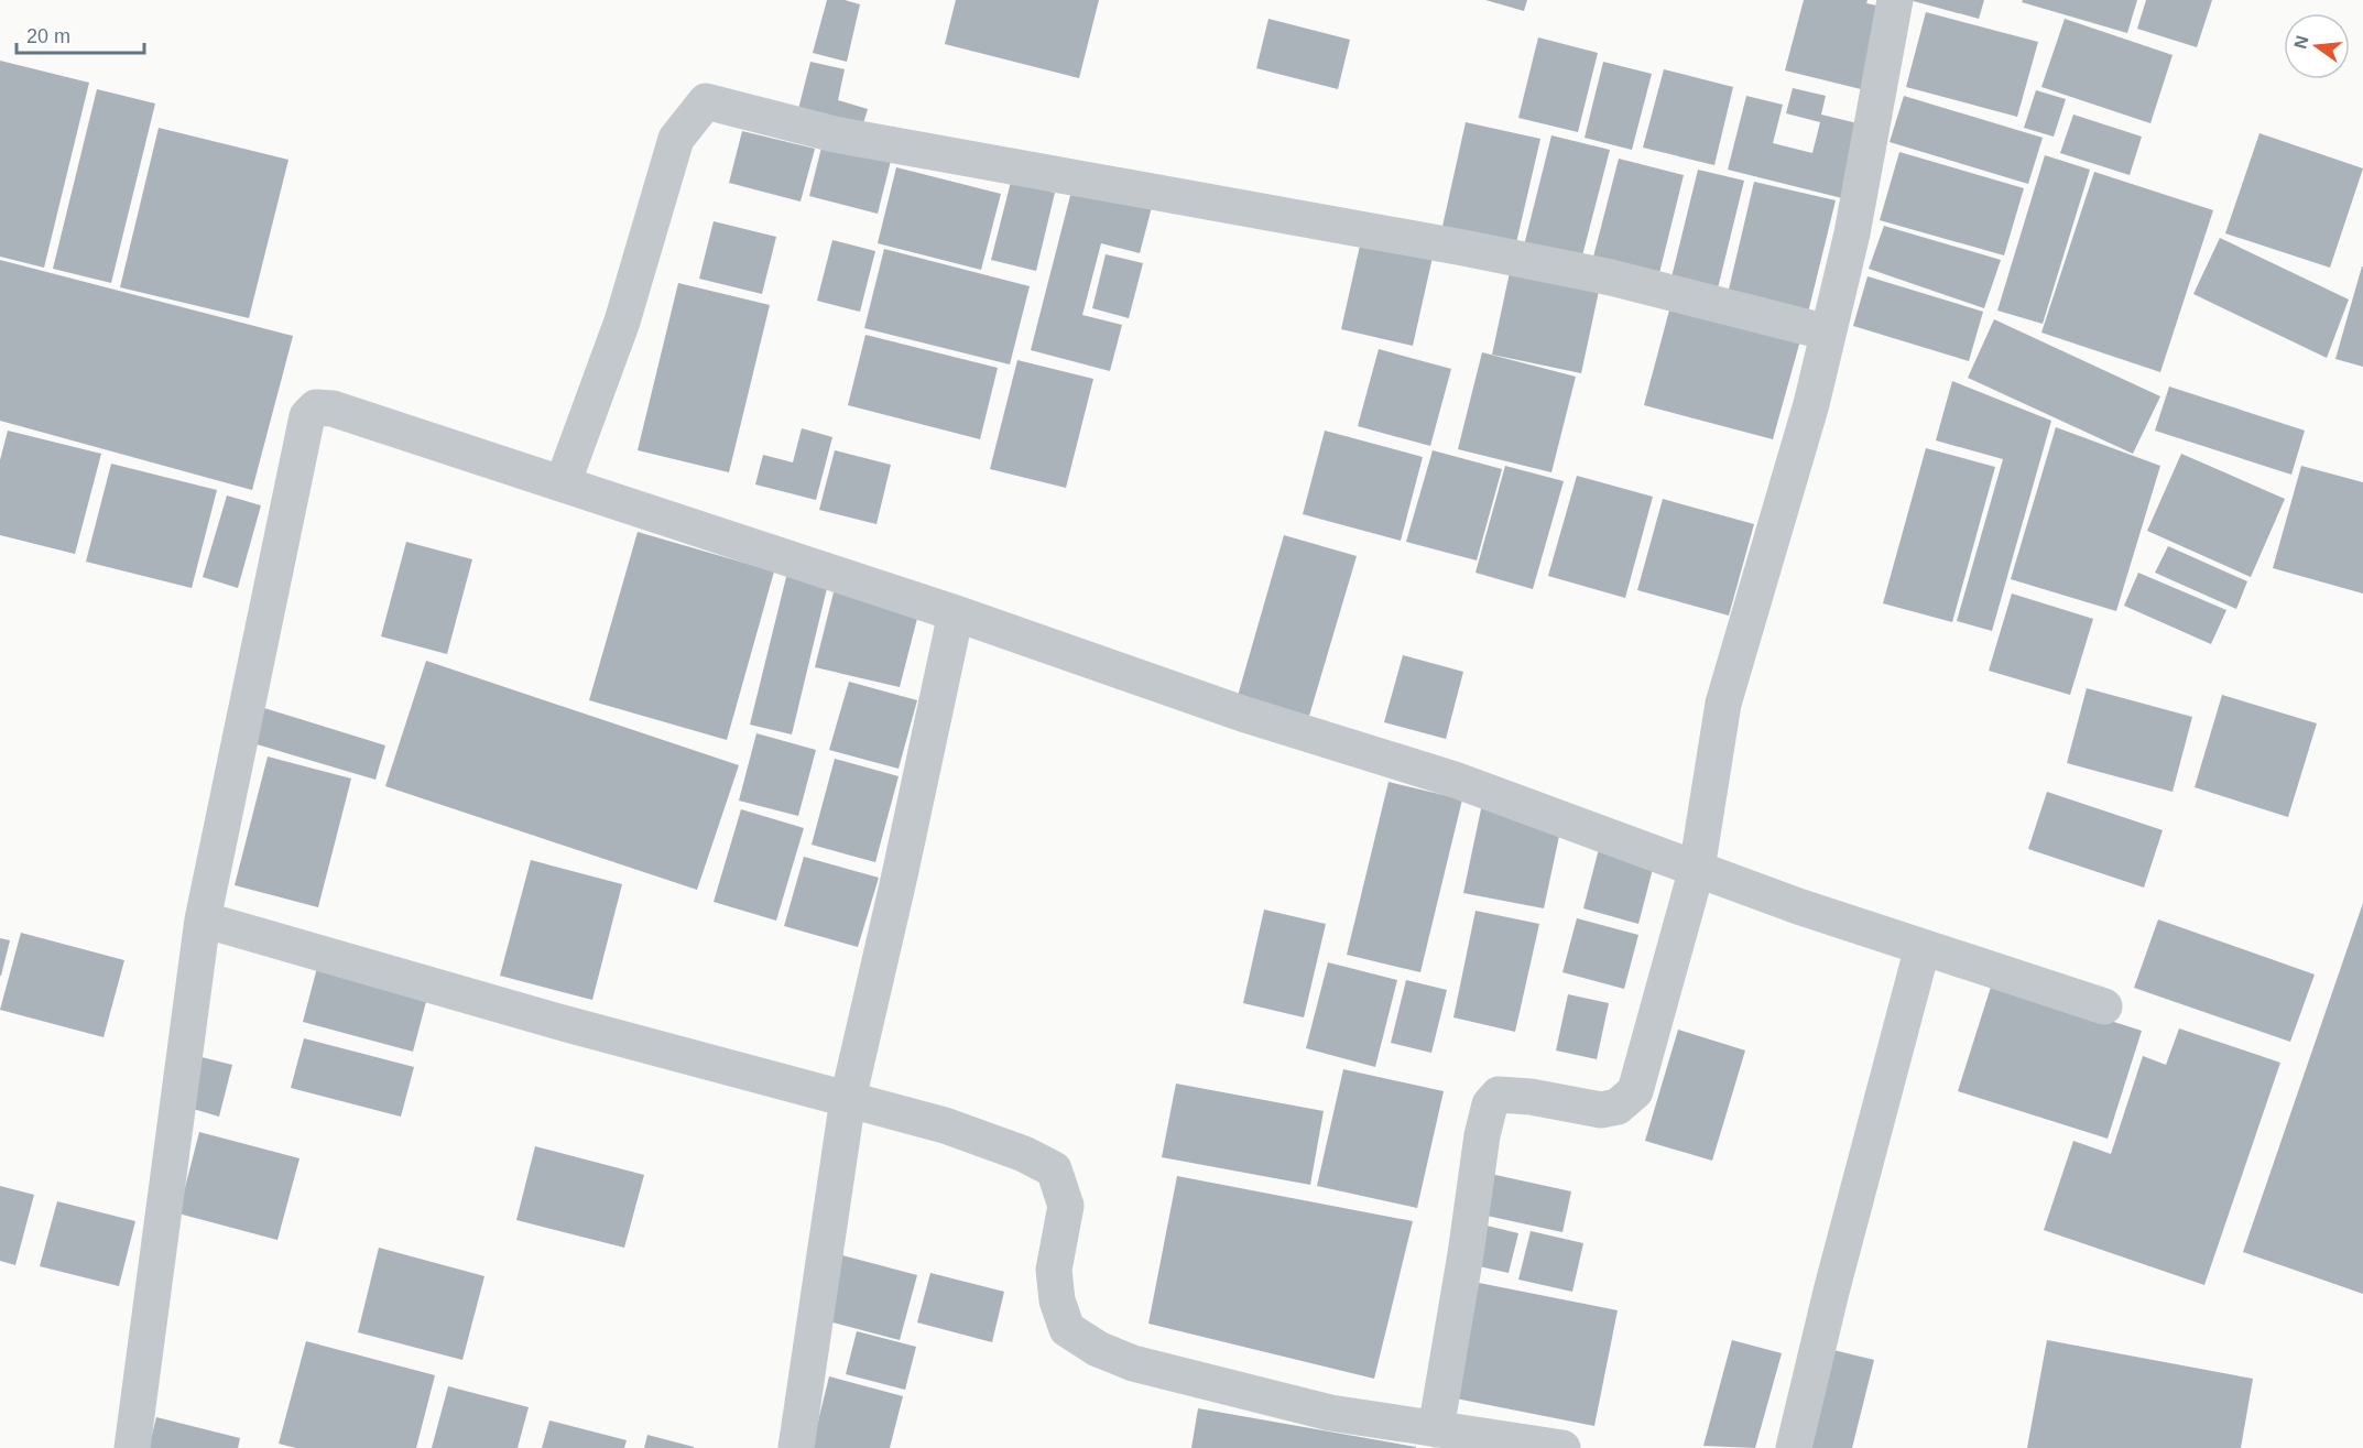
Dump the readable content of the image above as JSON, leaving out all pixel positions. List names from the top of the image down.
{
  "scale_bar": "20 m",
  "north": "left"
}
